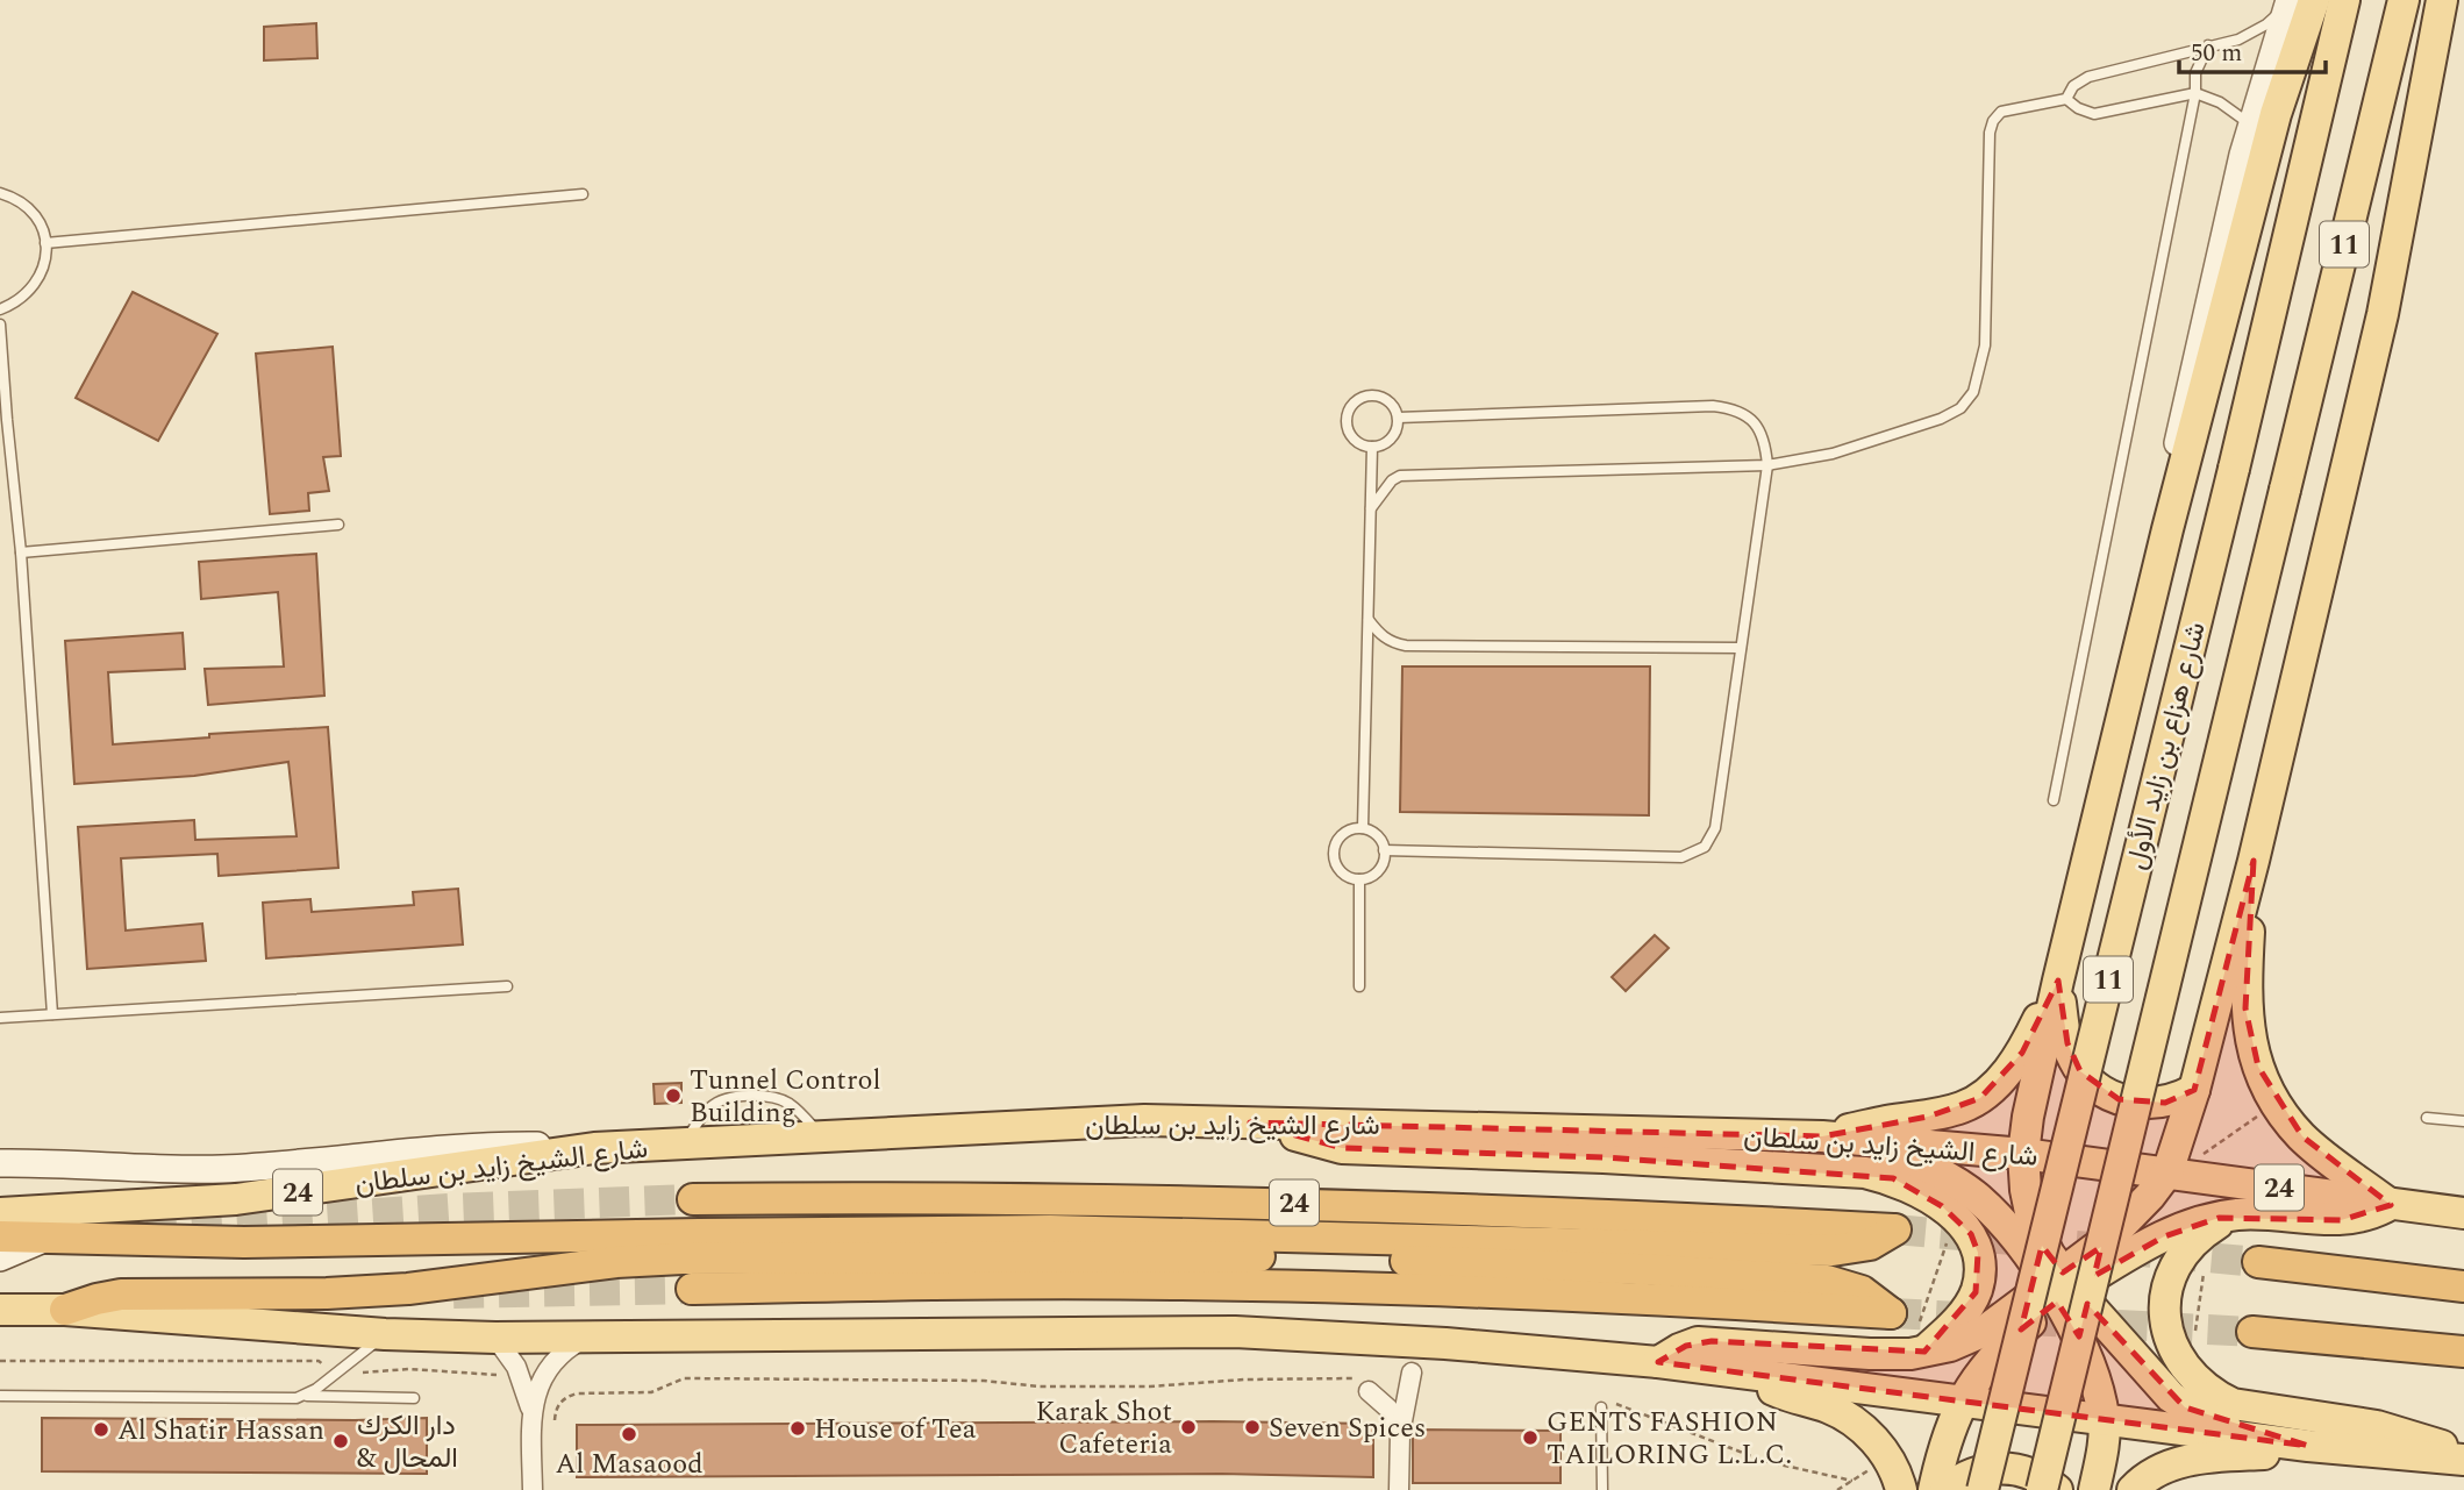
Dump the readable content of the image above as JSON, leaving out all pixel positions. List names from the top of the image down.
{
  "streets": {
    "highway": ["24"],
    "main road": ["11", "شارع هزاع بن زايد الأول", "شارع الشيخ زايد بن سلطان"]
  },
  "places": [
    "Tunnel Control Building",
    "Karak Shot Cafeteria",
    "Seven Spices",
    "House of Tea",
    "Al Shatir Hassan",
    "Al Masaood",
    "GENTS FASHION TAILORING L.L.C.",
    "دار الكرك & المحال"
  ],
  "scale_bar": "50 m"
}
